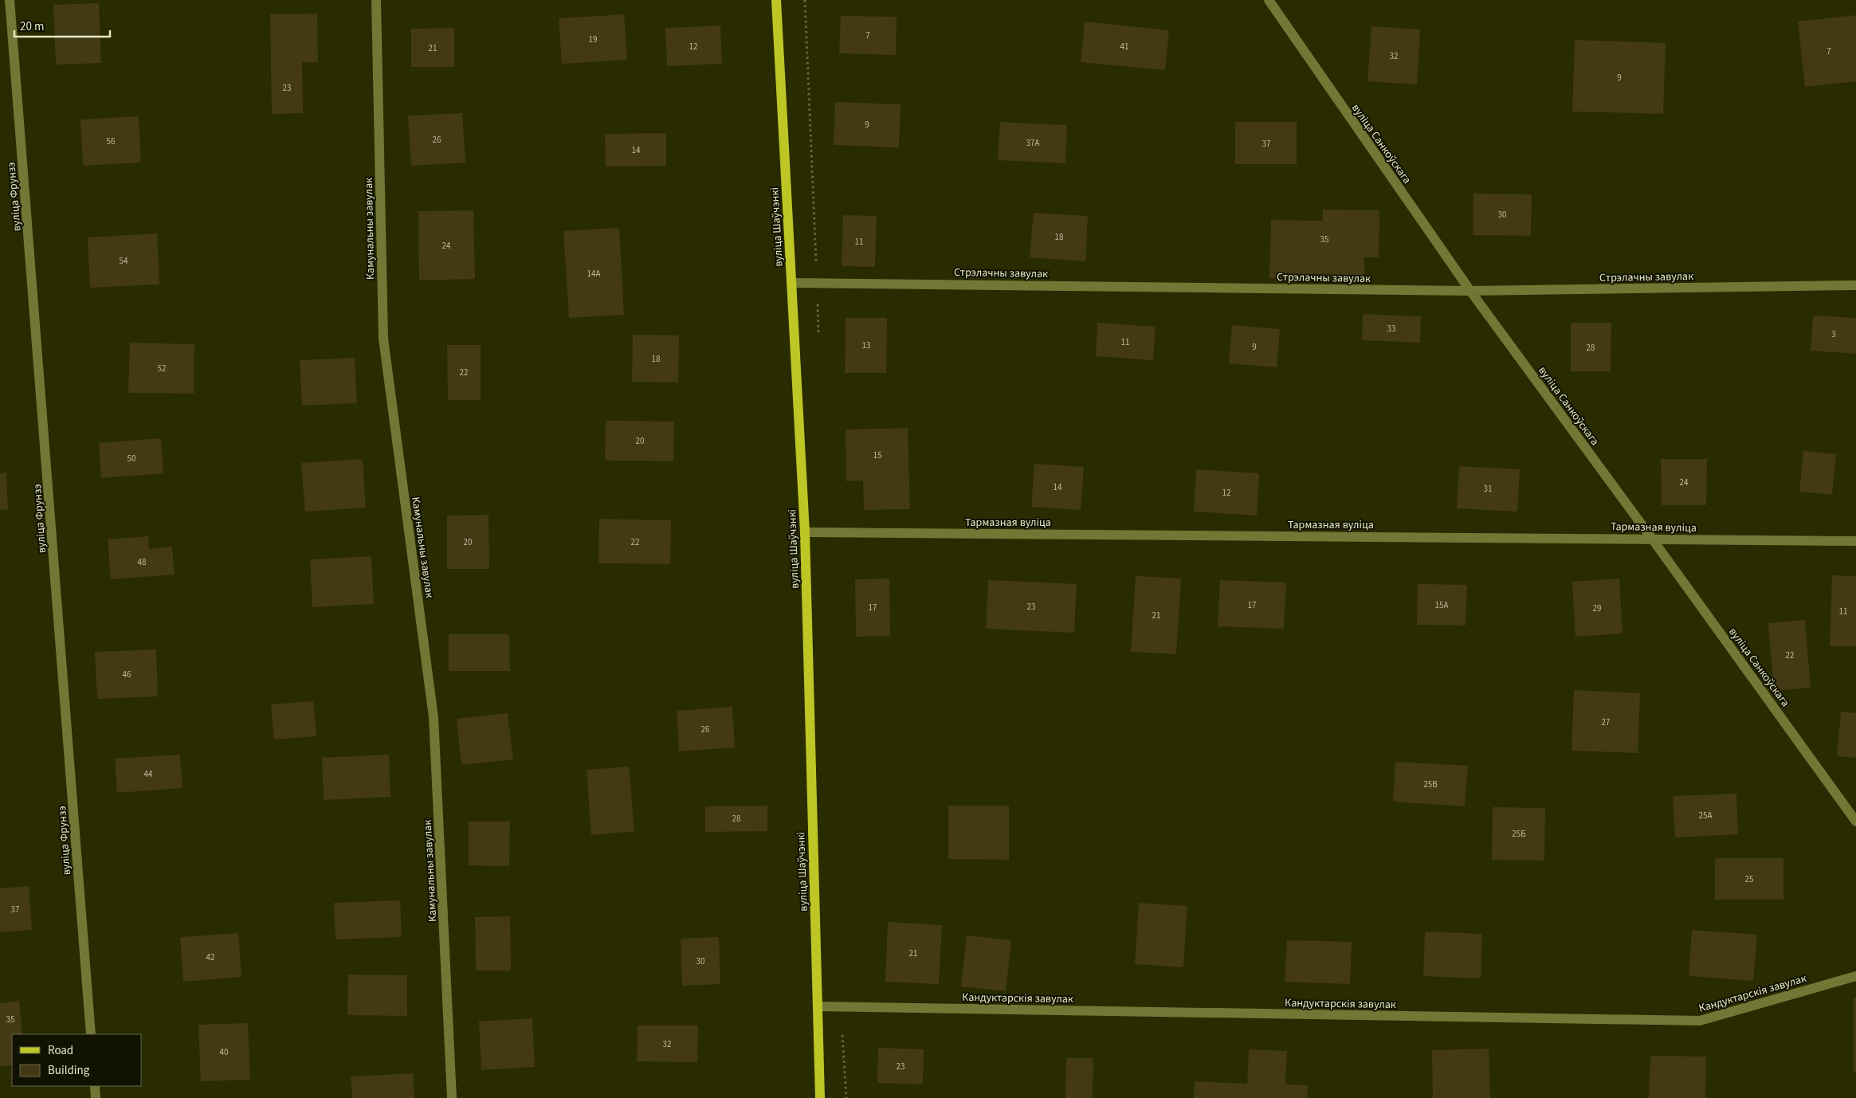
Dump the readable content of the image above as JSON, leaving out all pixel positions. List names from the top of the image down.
{
  "streets": {
    "main road": ["вуліца Шаўчэнкі"],
    "street": [
      "вуліца Санкоўскага",
      "вуліца Фрунзэ",
      "Камунальны завулак",
      "Стрэлачны завулак",
      "Тармазная вуліца",
      "Кандуктарскія завулак"
    ]
  },
  "crossings": [
    ["вуліца Санкоўскага", "Стрэлачны завулак"],
    ["вуліца Санкоўскага", "Тармазная вуліца"],
    ["вуліца Шаўчэнкі", "Стрэлачны завулак"],
    ["вуліца Шаўчэнкі", "Тармазная вуліца"],
    ["вуліца Шаўчэнкі", "Кандуктарскія завулак"]
  ],
  "house_numbers": [
    "7",
    "19",
    "12",
    "41",
    "21",
    "7",
    "32",
    "9",
    "23",
    "9",
    "26",
    "56",
    "37А",
    "37",
    "14",
    "30",
    "18",
    "35",
    "11",
    "24",
    "54",
    "14А",
    "33",
    "3",
    "11",
    "13",
    "9",
    "28",
    "18",
    "52",
    "22",
    "20",
    "15",
    "50",
    "24",
    "14",
    "31",
    "12",
    "20",
    "22",
    "48",
    "17",
    "15А",
    "23",
    "17",
    "29",
    "11",
    "21",
    "22",
    "46",
    "27",
    "26",
    "44",
    "25В",
    "25А",
    "28",
    "25Б",
    "25",
    "37",
    "21",
    "42",
    "30",
    "35",
    "32",
    "40",
    "23"
  ],
  "legend": ["Road", "Building"],
  "scale_bar": "20 m"
}
